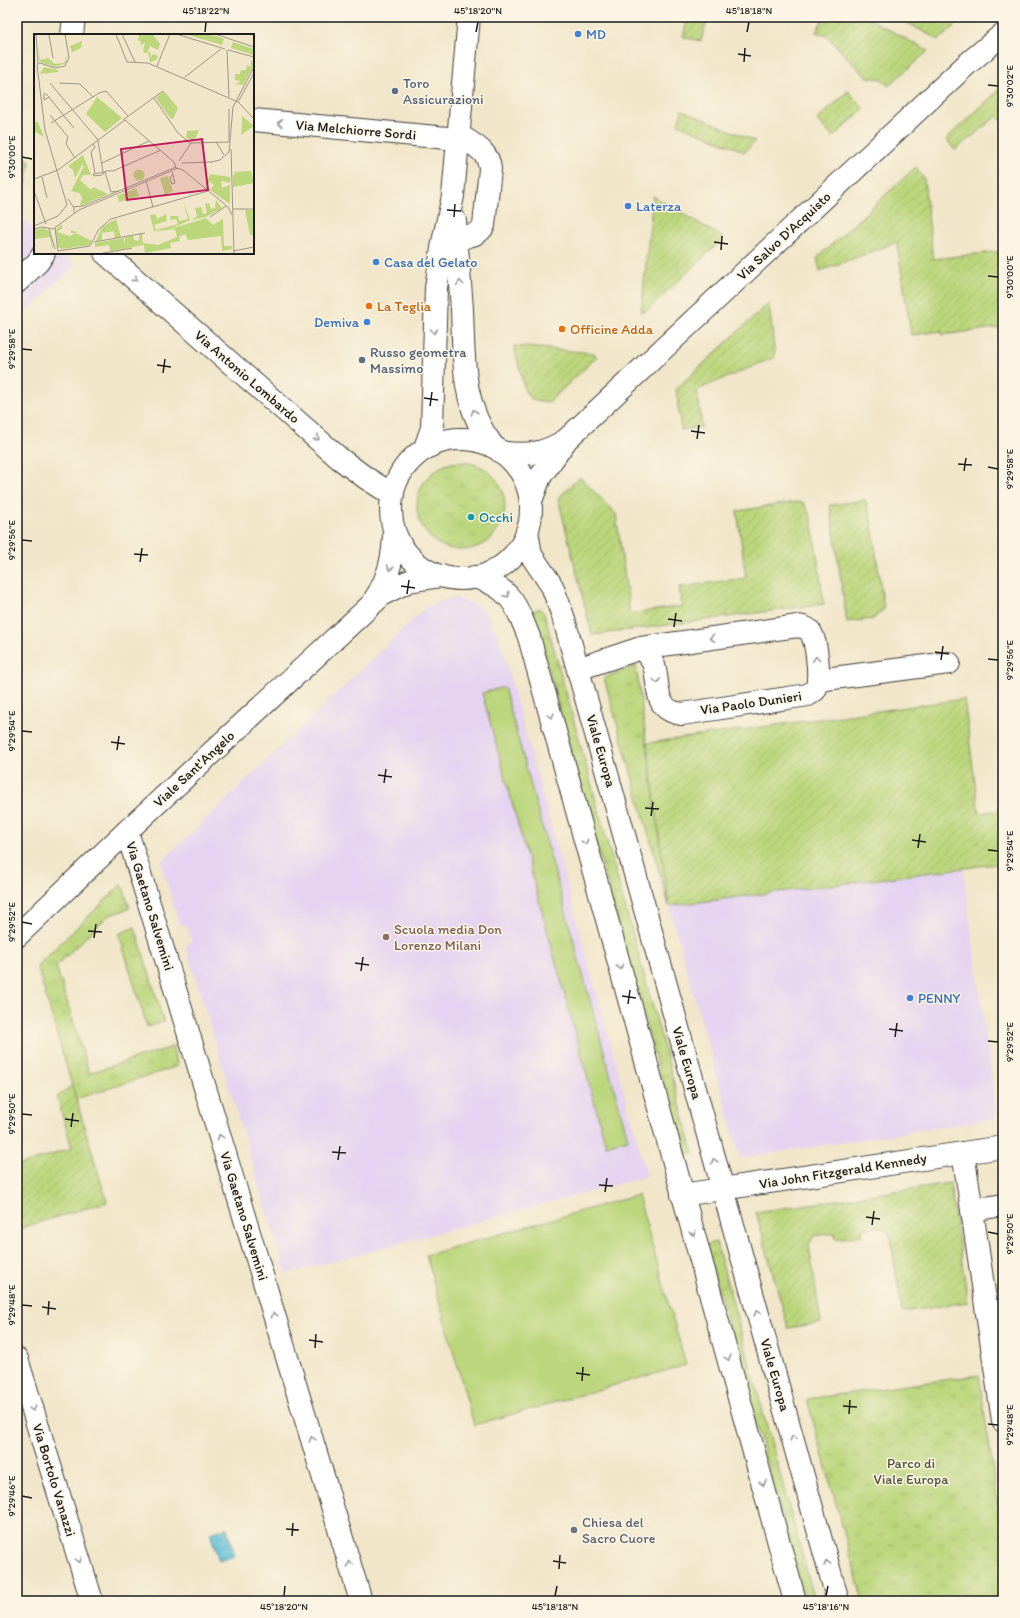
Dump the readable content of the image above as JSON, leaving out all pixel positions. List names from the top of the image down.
{
  "streets": {
    "street": [
      "Via Melchiorre Sordi",
      "Via Salvo D'Acquisto",
      "Via Antonio Lombardo",
      "Via Paolo Dunieri",
      "Viale Europa",
      "Viale Sant'Angelo",
      "Via Gaetano Salvemini",
      "Via John Fitzgerald Kennedy",
      "Via Bortolo Vanazzi"
    ]
  },
  "crossings": [
    ["Via Salvo D'Acquisto", "Via Antonio Lombardo"],
    ["Via Salvo D'Acquisto", "Viale Europa"],
    ["Via Salvo D'Acquisto", "Viale Sant'Angelo"],
    ["Via Antonio Lombardo", "Viale Europa"],
    ["Via Antonio Lombardo", "Viale Sant'Angelo"],
    ["Via Paolo Dunieri", "Viale Europa"],
    ["Viale Europa", "Viale Sant'Angelo"],
    ["Viale Europa", "Via John Fitzgerald Kennedy"],
    ["Viale Sant'Angelo", "Via Gaetano Salvemini"]
  ],
  "one_way": [
    "Via Melchiorre Sordi",
    "Via Antonio Lombardo",
    "Via Gaetano Salvemini",
    "Via Bortolo Vanazzi"
  ],
  "parks": ["Parco di Viale Europa"],
  "places": [
    "MD",
    "Toro Assicurazioni",
    "Laterza",
    "Casa del Gelato",
    "La Teglia",
    "Demiva",
    "Officine Adda",
    "Russo geometra Massimo",
    "Occhi",
    "Scuola media Don Lorenzo Milani",
    "PENNY",
    "Chiesa del Sacro Cuore"
  ],
  "coordinates": [
    "45°18'22\"N",
    "45°18'20\"N",
    "45°18'18\"N",
    "9°30'02\"E",
    "9°30'00\"E",
    "9°29'58\"E",
    "9°29'56\"E",
    "9°29'54\"E",
    "9°29'52\"E",
    "9°29'50\"E",
    "9°29'48\"E",
    "9°29'46\"E",
    "45°18'16\"N"
  ]
}
